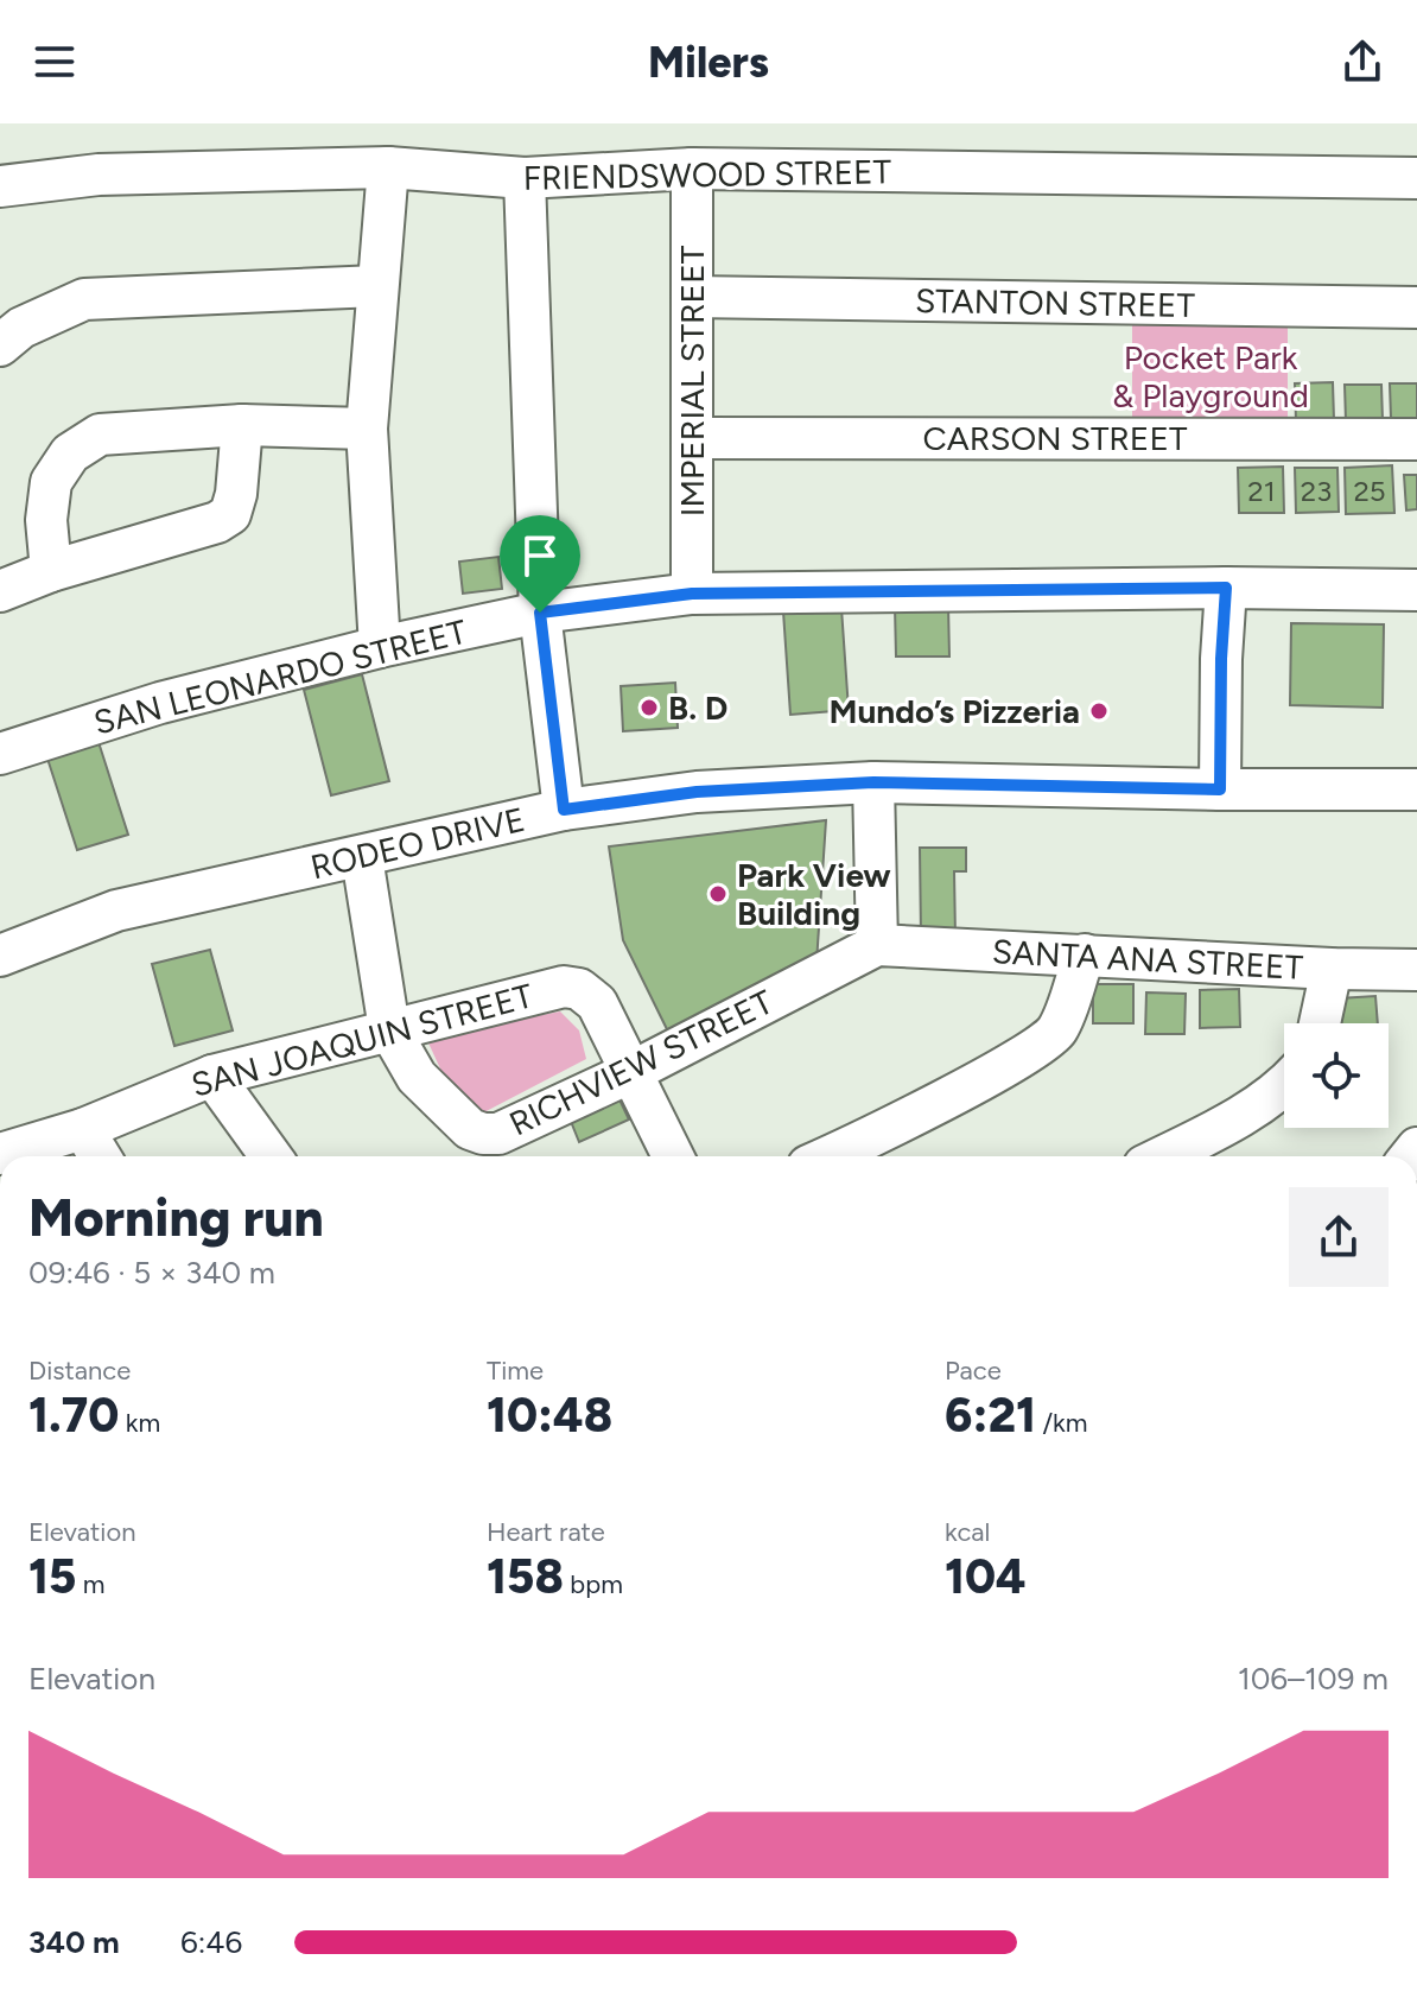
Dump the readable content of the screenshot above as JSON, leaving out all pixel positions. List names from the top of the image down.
{
  "streets": {
    "street": [
      "FRIENDSWOOD STREET",
      "STANTON STREET",
      "IMPERIAL STREET",
      "CARSON STREET",
      "SAN LEONARDO STREET",
      "RODEO DRIVE",
      "SANTA ANA STREET",
      "SAN JOAQUIN STREET",
      "RICHVIEW STREET"
    ]
  },
  "crossings": [
    ["FRIENDSWOOD STREET", "IMPERIAL STREET"],
    ["STANTON STREET", "IMPERIAL STREET"],
    ["IMPERIAL STREET", "CARSON STREET"],
    ["IMPERIAL STREET", "SAN LEONARDO STREET"],
    ["RODEO DRIVE", "RICHVIEW STREET"],
    ["SANTA ANA STREET", "RICHVIEW STREET"],
    ["SAN JOAQUIN STREET", "RICHVIEW STREET"]
  ],
  "parks": ["Pocket Park & Playground"],
  "places": ["B. D", "Mundo’s Pizzeria", "Park View Building"],
  "house_numbers": ["21", "23", "25"],
  "page": {
    "header": "Milers",
    "heading": ["Morning run", "09:46 · 5 × 340 m"],
    "stats": [
      ["Distance", "1.70 km"],
      ["Time", "10:48"],
      ["Pace", "6:21 /km"],
      ["Elevation", "15 m"],
      ["Heart rate", "158 bpm"],
      ["kcal", "104"]
    ],
    "chart": ["Elevation", "106–109 m"],
    "list": [
      {
        "name": "340 m",
        "note": "6:46"
      }
    ]
  }
}
